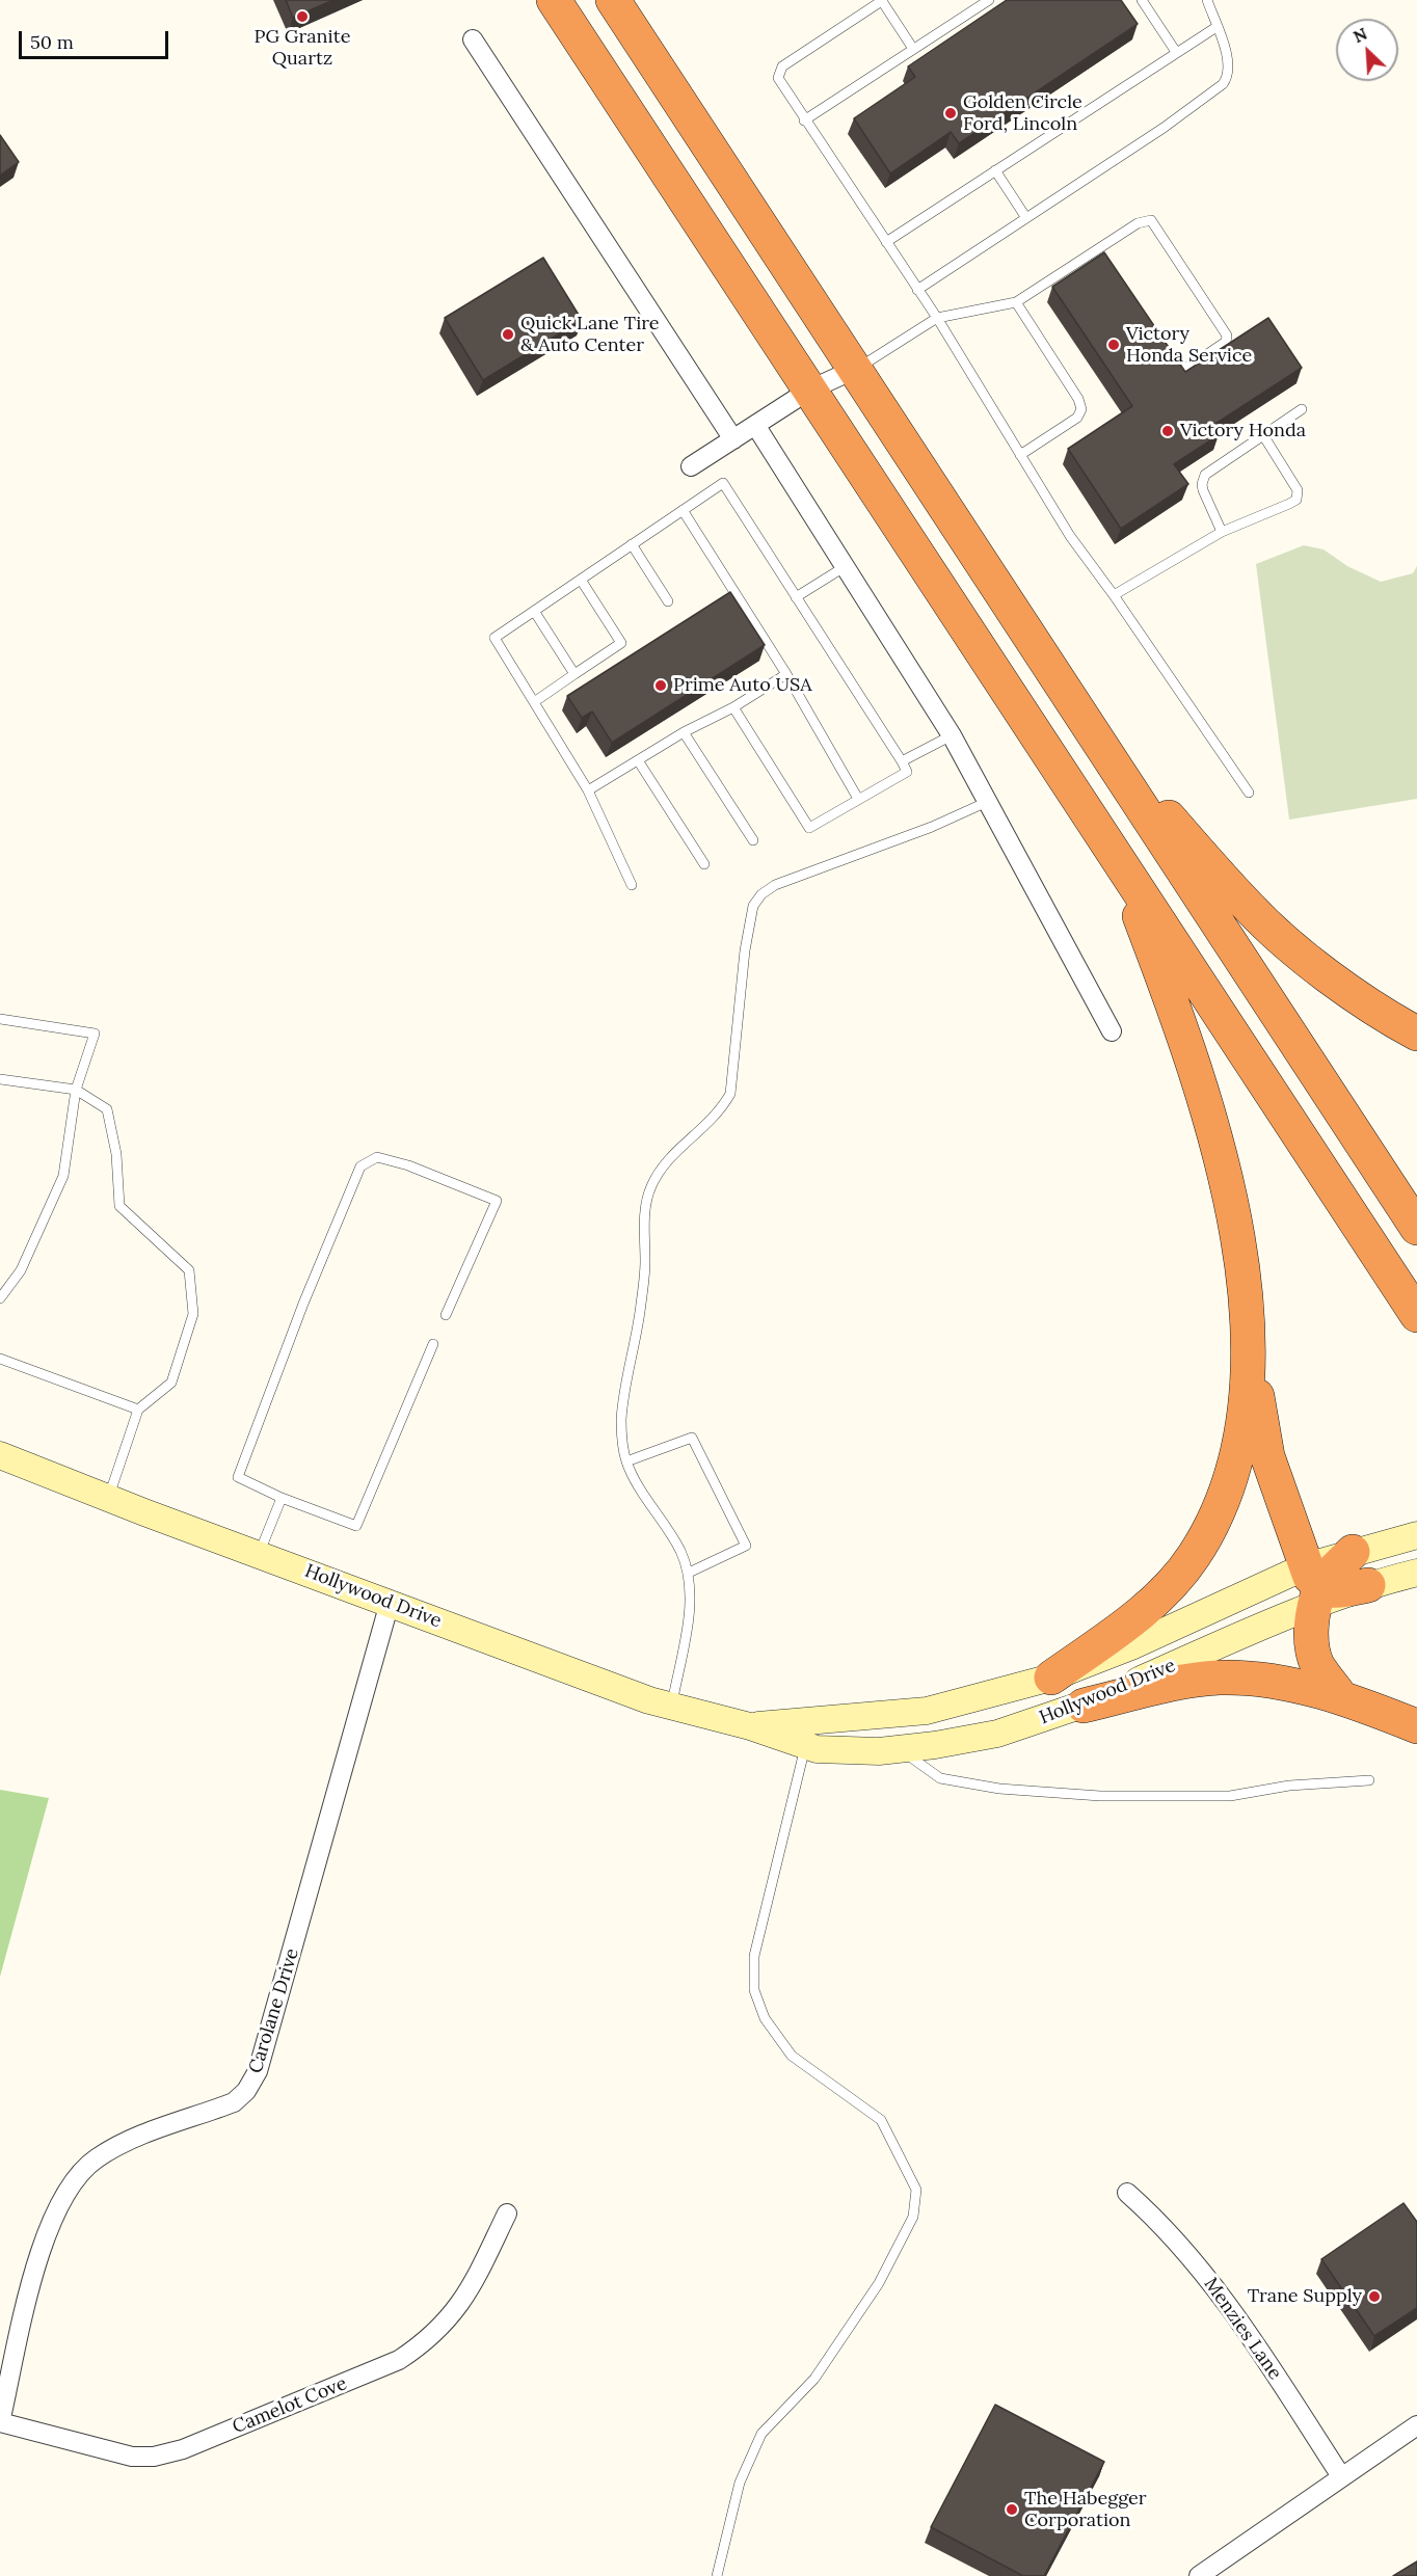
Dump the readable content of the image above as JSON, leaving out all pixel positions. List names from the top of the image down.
{
  "streets": {
    "main road": ["Hollywood Drive"],
    "street": ["Carolane Drive", "Menzies Lane", "Camelot Cove"]
  },
  "crossings": [
    ["Hollywood Drive", "Carolane Drive"],
    ["Carolane Drive", "Camelot Cove"]
  ],
  "places": [
    "PG Granite Quartz",
    "Golden Circle Ford, Lincoln",
    "Quick Lane Tire & Auto Center",
    "Victory Honda Service",
    "Victory Honda",
    "Prime Auto USA",
    "Trane Supply",
    "The Habegger Corporation"
  ],
  "scale_bar": "50 m",
  "north": "top left"
}
